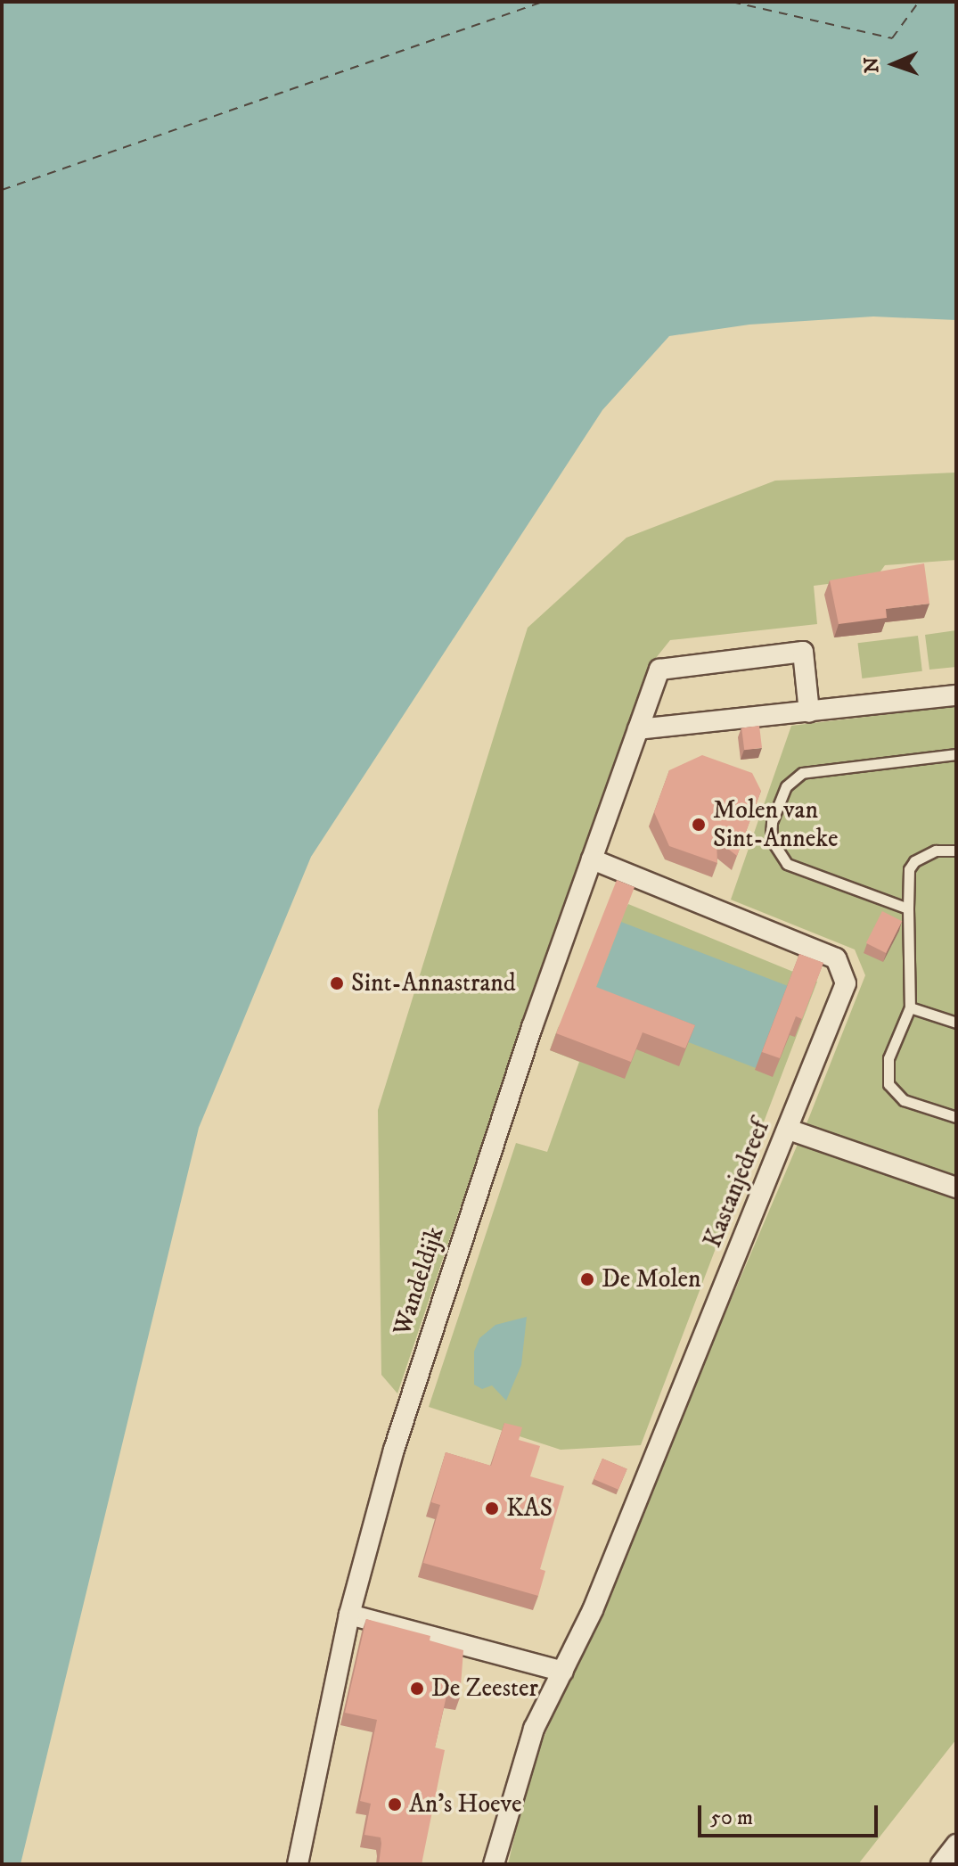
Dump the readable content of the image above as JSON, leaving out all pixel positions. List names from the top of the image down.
{
  "streets": {
    "street": ["Kastanjedreef", "Wandeldijk"]
  },
  "crossings": [
    ["Kastanjedreef", "Wandeldijk"]
  ],
  "places": [
    "Molen van Sint-Anneke",
    "Sint-Annastrand",
    "De Molen",
    "KAS",
    "De Zeester",
    "An's Hoeve"
  ],
  "scale_bar": "50 m",
  "north": "left"
}
